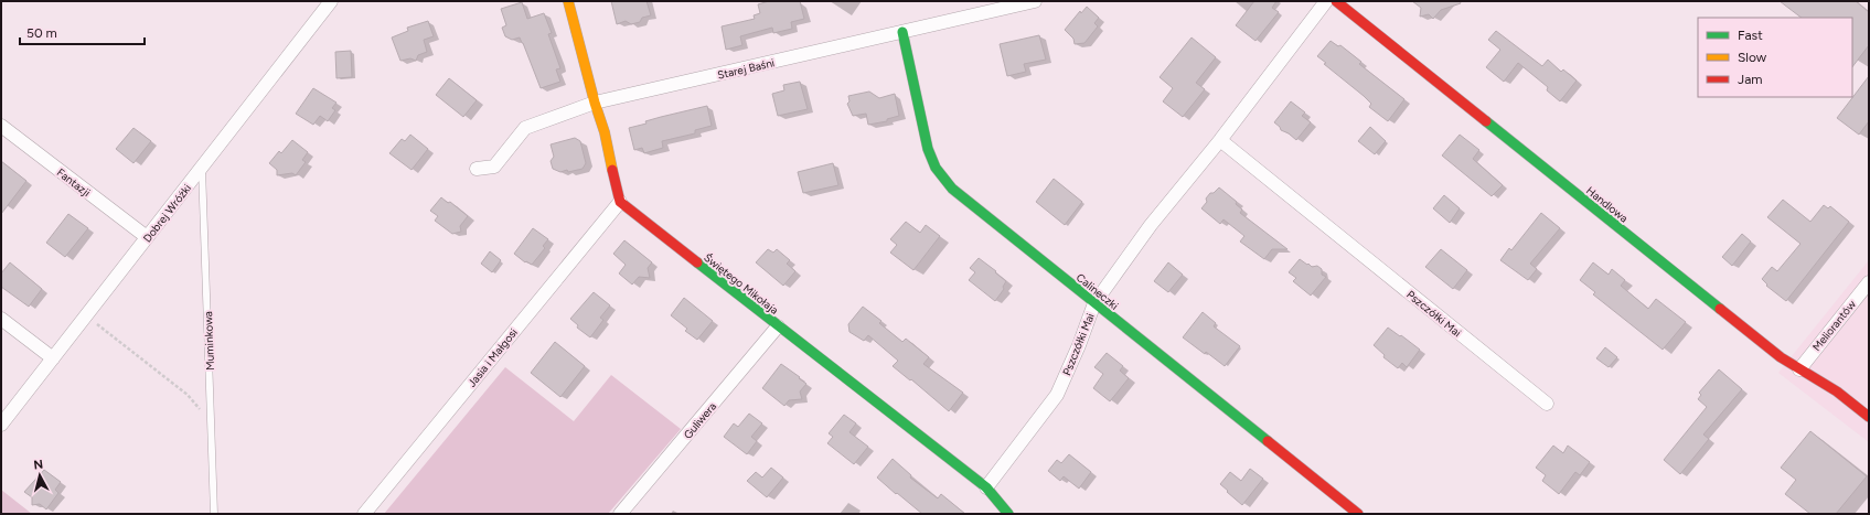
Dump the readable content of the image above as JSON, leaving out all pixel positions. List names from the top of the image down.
{
  "streets": {
    "street": [
      "Starej Baśni",
      "Fantazji",
      "Handlowa",
      "Dobrej Wróżki",
      "Świętego Mikołaja",
      "Calineczki",
      "Pszczółki Mai",
      "Meliorantów",
      "Jasia i Małgosi",
      "Guliwera"
    ],
    "lane": ["Muminkowa"]
  },
  "crossings": [
    ["Starej Baśni", "Calineczki"],
    ["Fantazji", "Dobrej Wróżki"],
    ["Handlowa", "Meliorantów"],
    ["Dobrej Wróżki", "Muminkowa"],
    ["Świętego Mikołaja", "Pszczółki Mai"],
    ["Świętego Mikołaja", "Jasia i Małgosi"],
    ["Świętego Mikołaja", "Guliwera"],
    ["Calineczki", "Pszczółki Mai"]
  ],
  "legend": ["Fast", "Slow", "Jam"],
  "scale_bar": "50 m",
  "north": "top"
}
